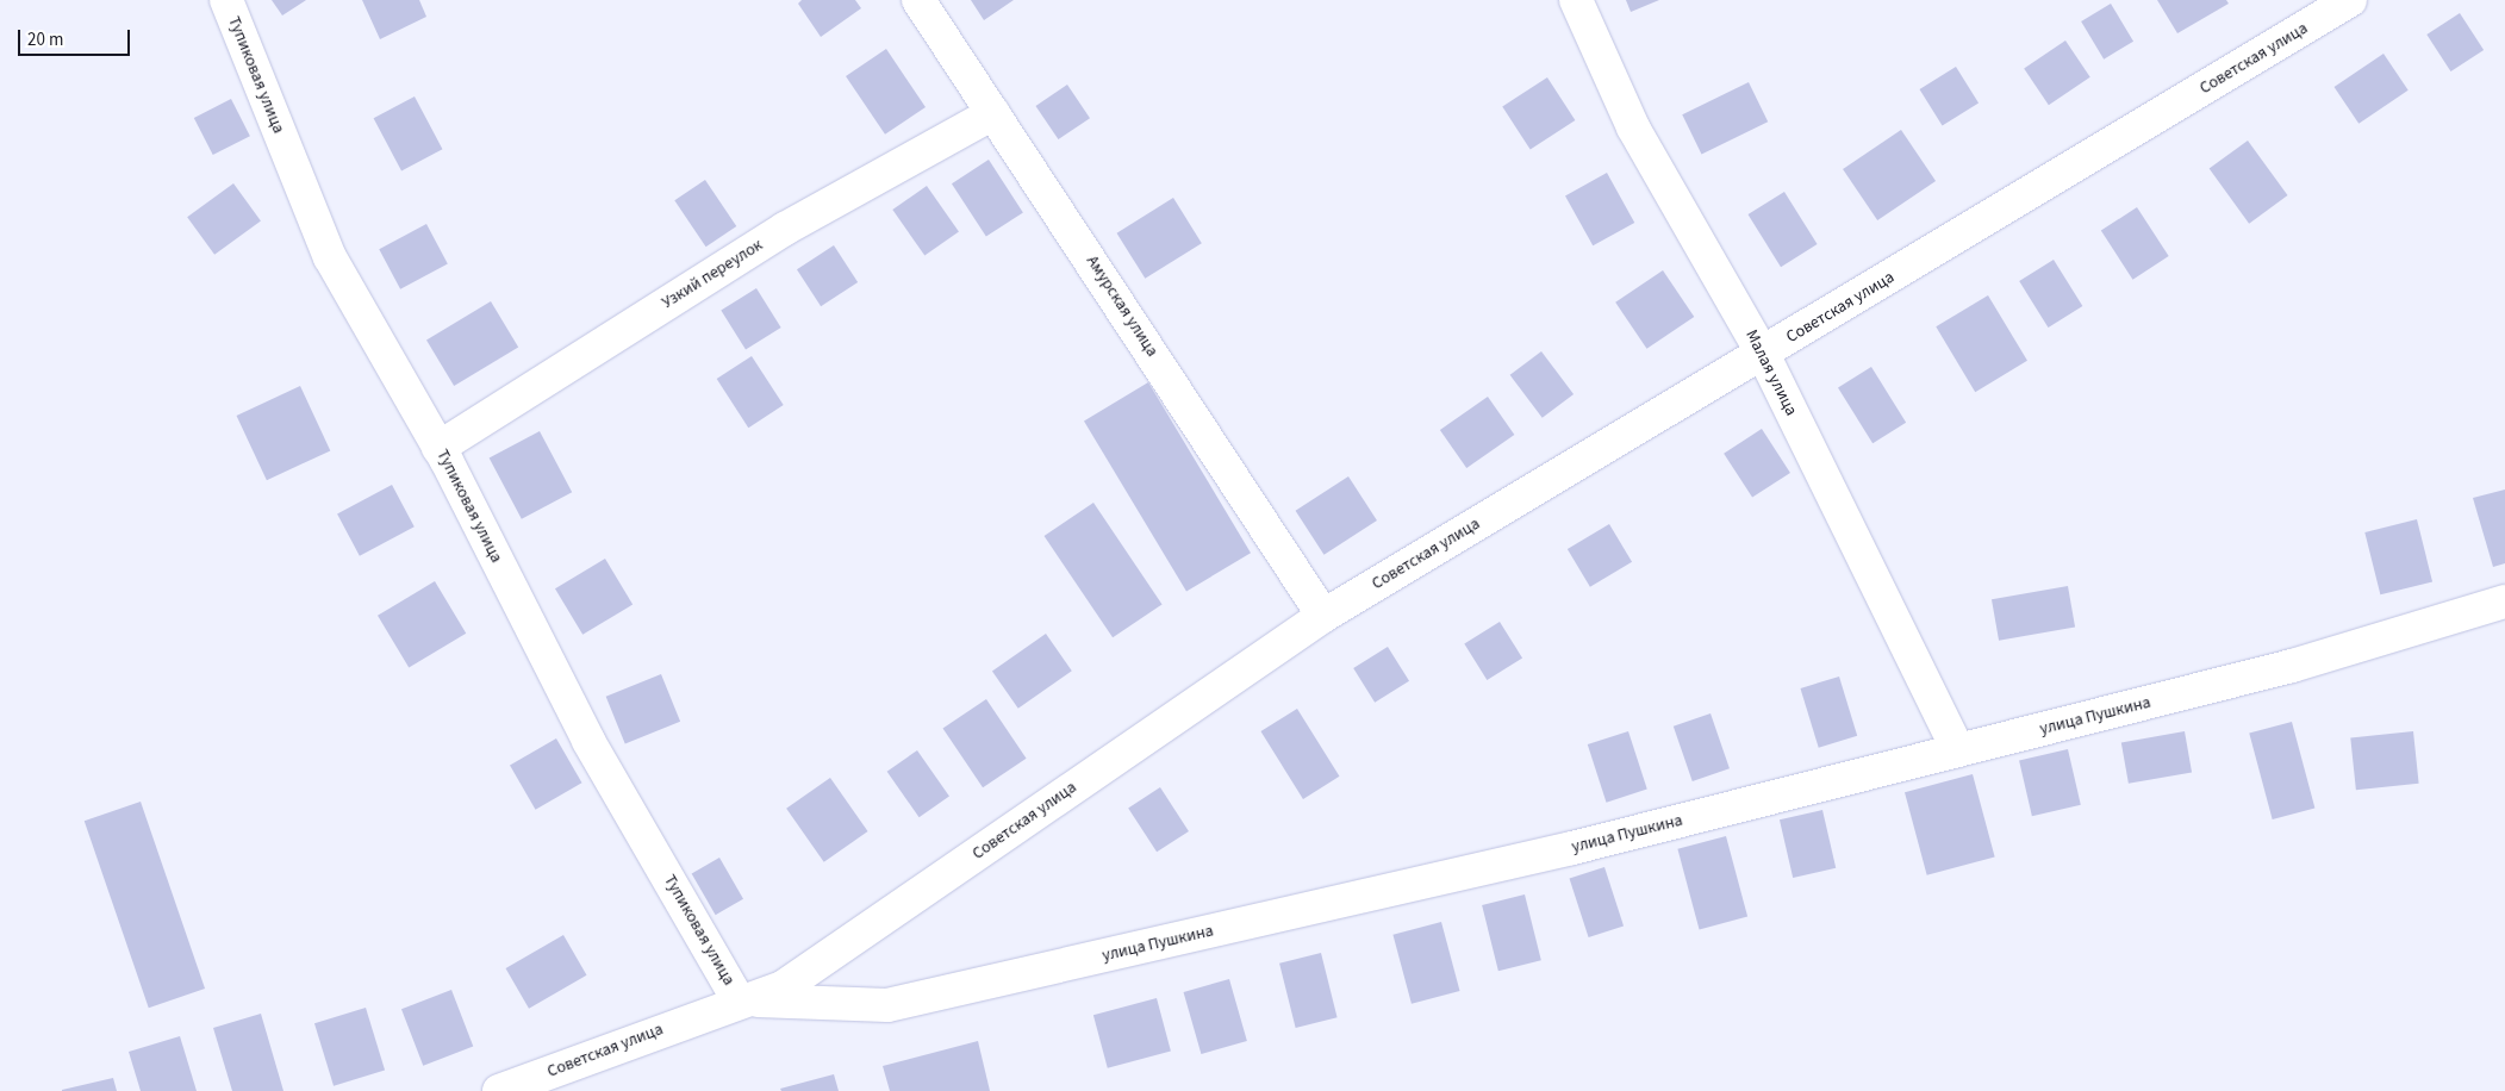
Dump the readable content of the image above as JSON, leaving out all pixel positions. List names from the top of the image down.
{
  "streets": {
    "street": [
      "Советская улица",
      "Тупиковая улица",
      "Узкий переулок",
      "Амурская улица",
      "Малая улица",
      "улица Пушкина"
    ]
  },
  "crossings": [
    ["Советская улица", "Тупиковая улица"],
    ["Советская улица", "Амурская улица"],
    ["Советская улица", "Малая улица"],
    ["Советская улица", "улица Пушкина"],
    ["Тупиковая улица", "Узкий переулок"],
    ["Тупиковая улица", "улица Пушкина"],
    ["Узкий переулок", "Амурская улица"],
    ["Малая улица", "улица Пушкина"]
  ],
  "scale_bar": "20 m"
}
